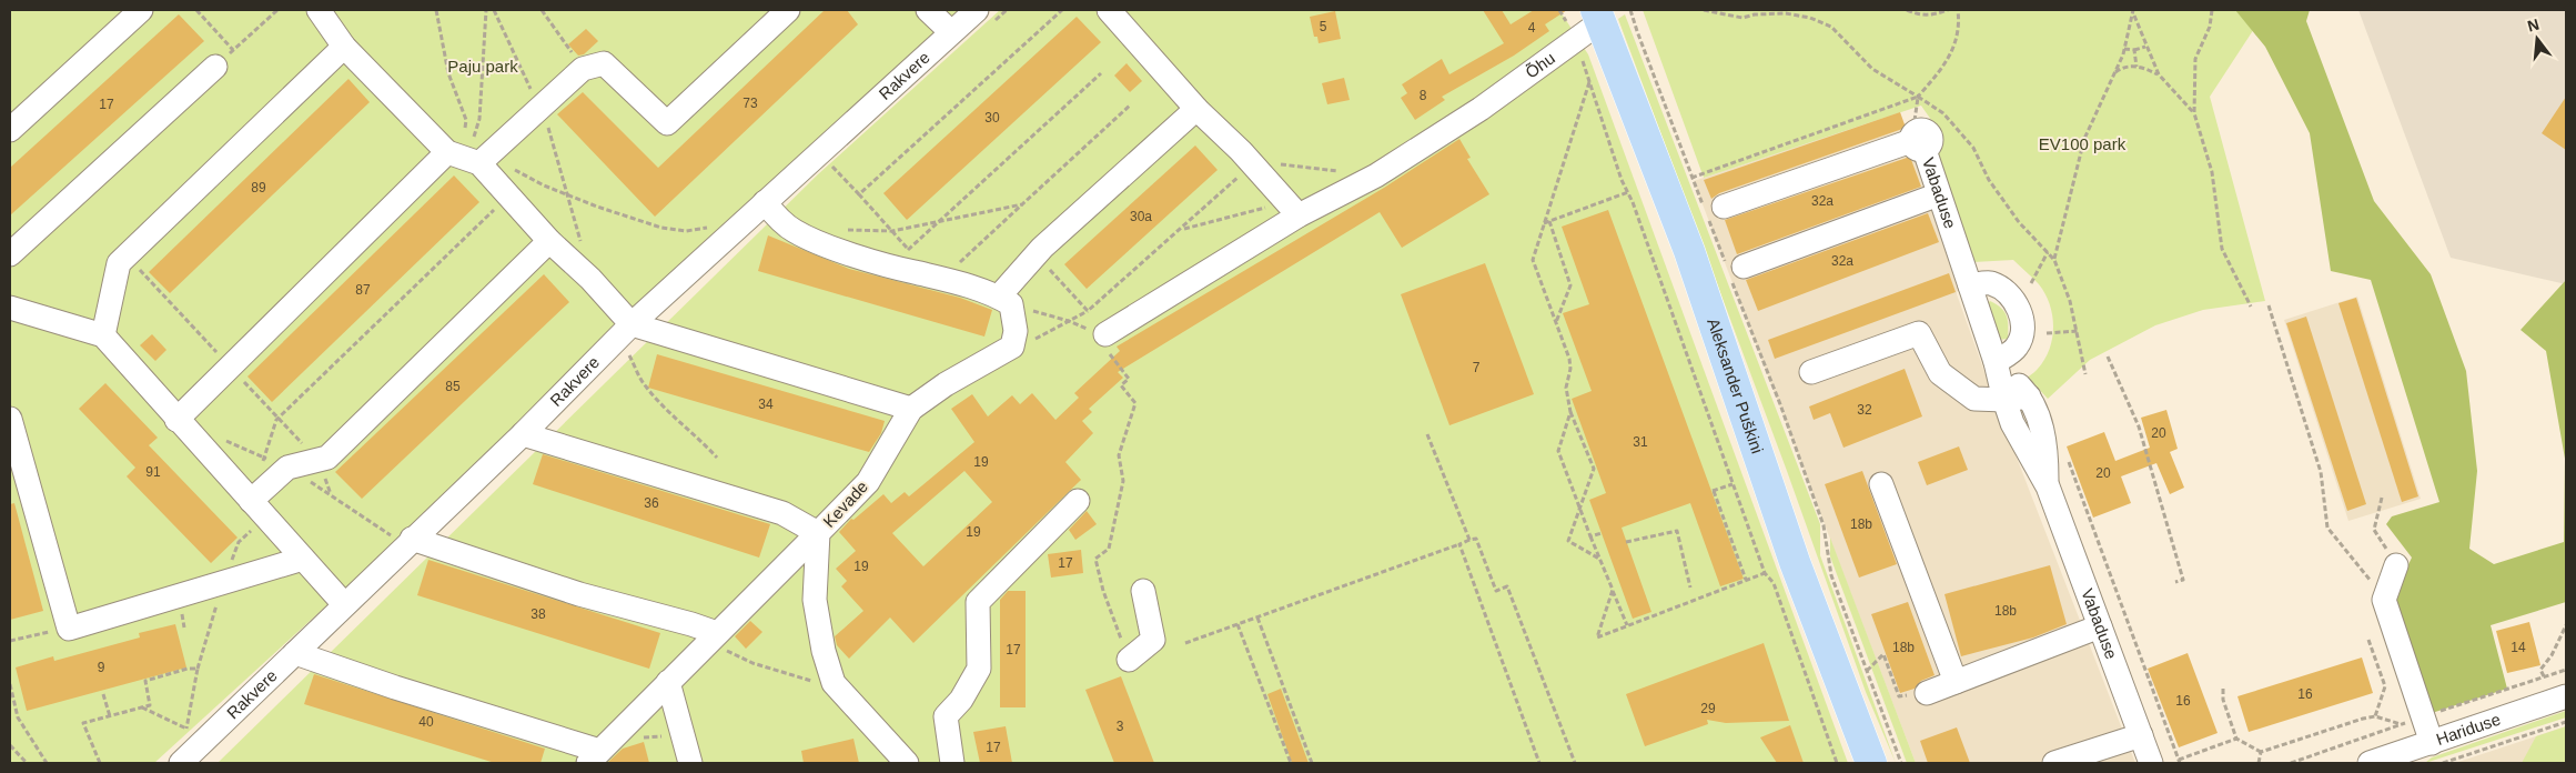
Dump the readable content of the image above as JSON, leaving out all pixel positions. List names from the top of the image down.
{
  "streets": {
    "main road": ["Aleksander Puškini"],
    "street": [
      "Õhu",
      "Rakvere",
      "Vabaduse",
      "Kevade",
      "Hariduse"
    ]
  },
  "crossings": [
    ["Õhu", "Aleksander Puškini"]
  ],
  "parks": ["Paju park", "EV100 park"],
  "house_numbers": [
    "5",
    "4",
    "8",
    "73",
    "17",
    "30",
    "89",
    "32a",
    "30a",
    "32a",
    "87",
    "7",
    "85",
    "34",
    "32",
    "20",
    "31",
    "19",
    "91",
    "20",
    "36",
    "18b",
    "19",
    "17",
    "19",
    "18b",
    "38",
    "18b",
    "14",
    "17",
    "9",
    "16",
    "16",
    "29",
    "40",
    "3",
    "17"
  ],
  "north": "top"
}
